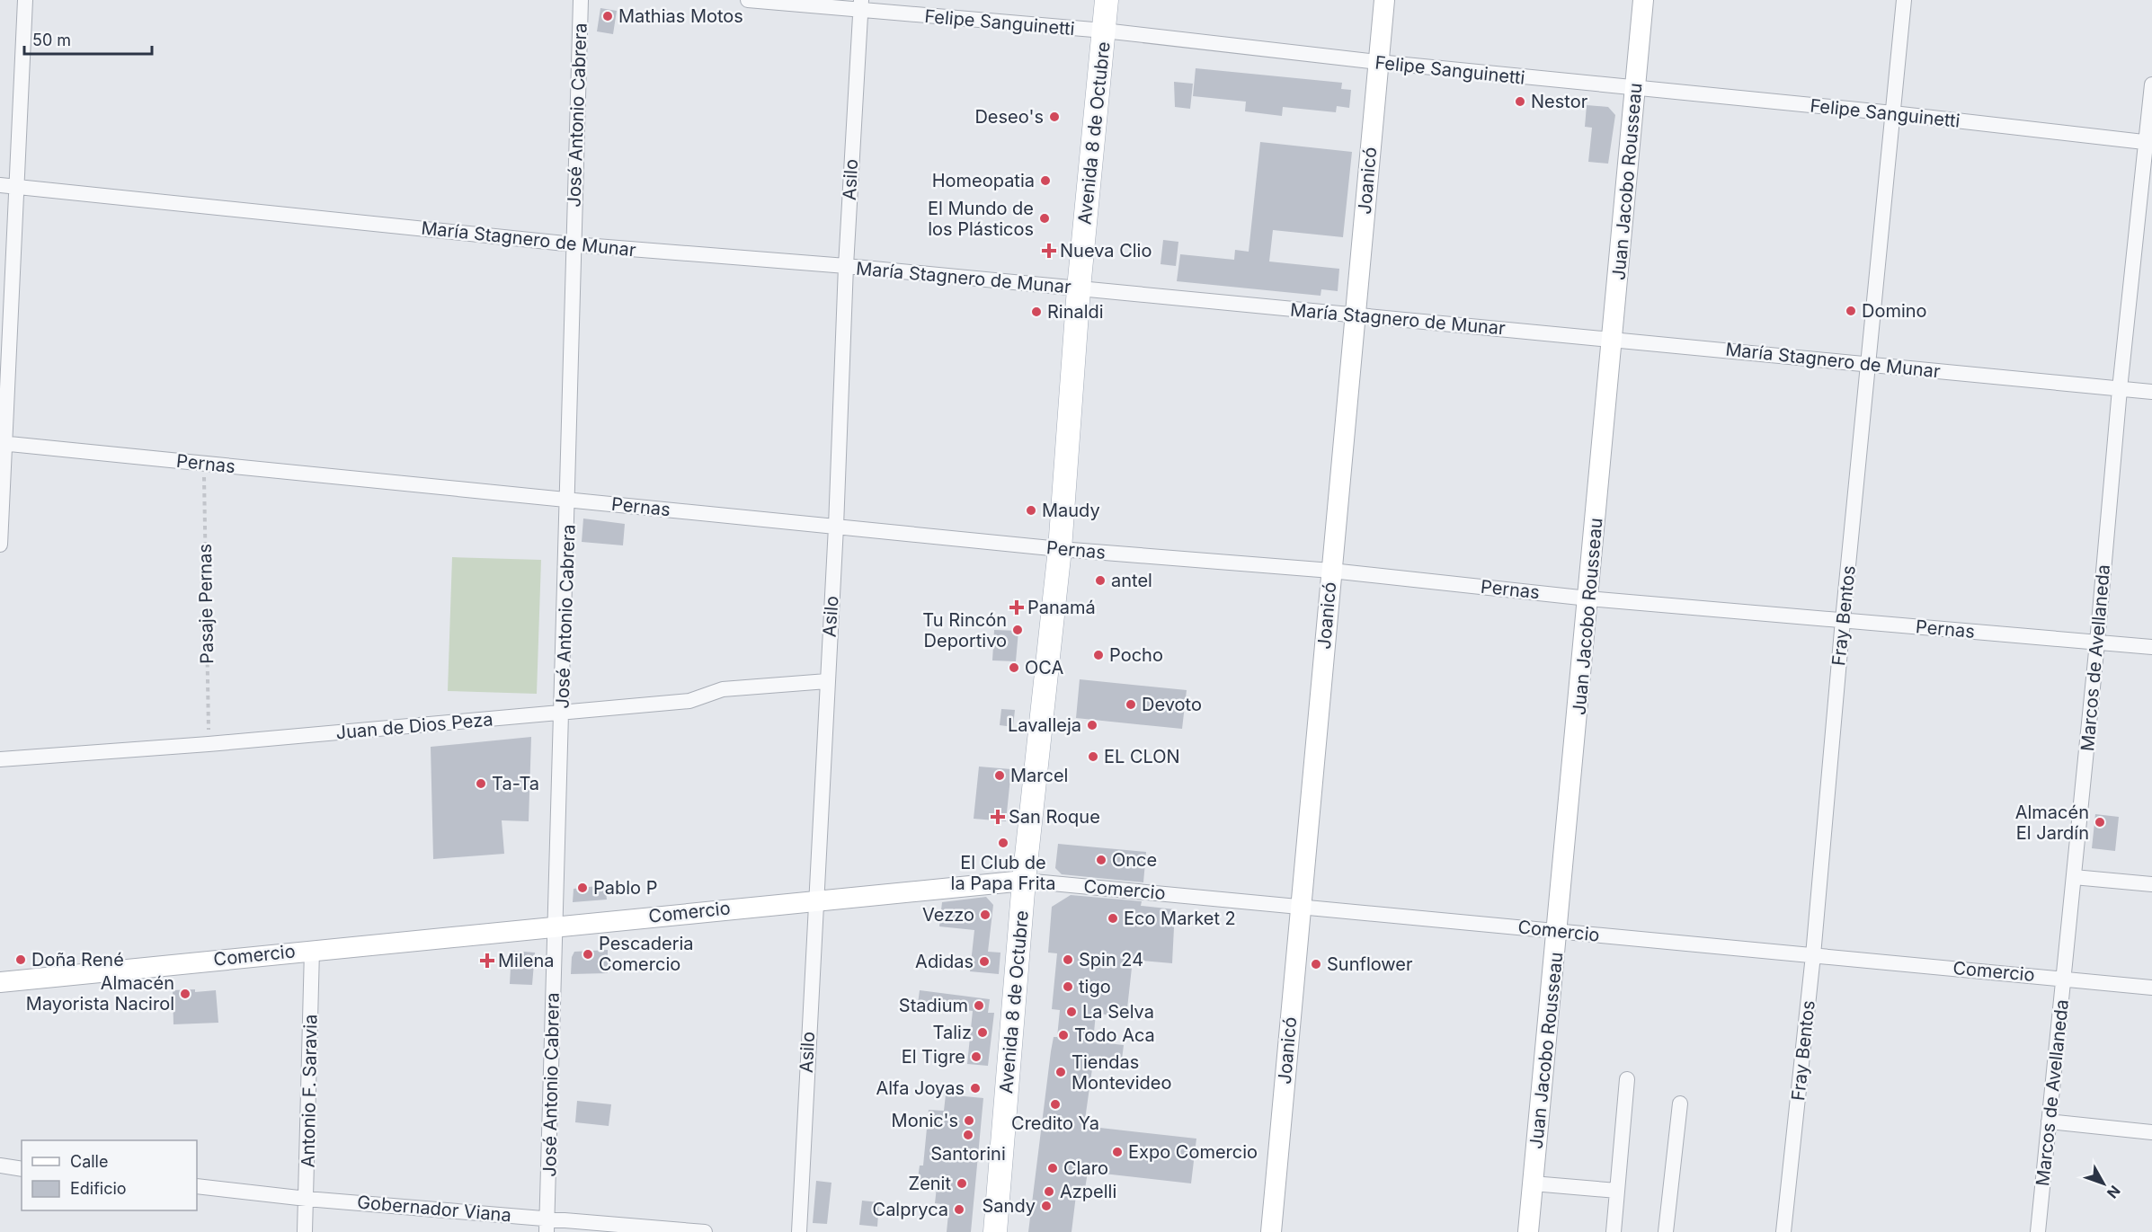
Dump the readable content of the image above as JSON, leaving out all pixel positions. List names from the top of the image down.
{
  "streets": {
    "main road": ["Avenida 8 de Octubre"],
    "street": [
      "Felipe Sanguinetti",
      "José Antonio Cabrera",
      "Asilo",
      "Joanicó",
      "Juan Jacobo Rousseau",
      "María Stagnero de Munar",
      "Pernas",
      "Fray Bentos",
      "Marcos de Avellaneda",
      "Juan de Dios Peza",
      "Comercio",
      "Antonio F. Saravia",
      "Gobernador Viana"
    ],
    "path": ["Pasaje Pernas"]
  },
  "crossings": [
    ["Felipe Sanguinetti", "Avenida 8 de Octubre"],
    ["Felipe Sanguinetti", "Asilo"],
    ["Felipe Sanguinetti", "Joanicó"],
    ["Felipe Sanguinetti", "Juan Jacobo Rousseau"],
    ["Felipe Sanguinetti", "Fray Bentos"],
    ["Felipe Sanguinetti", "Marcos de Avellaneda"],
    ["José Antonio Cabrera", "María Stagnero de Munar"],
    ["José Antonio Cabrera", "Pernas"],
    ["José Antonio Cabrera", "Juan de Dios Peza"],
    ["José Antonio Cabrera", "Comercio"],
    ["José Antonio Cabrera", "Gobernador Viana"],
    ["Avenida 8 de Octubre", "María Stagnero de Munar"],
    ["Avenida 8 de Octubre", "Pernas"],
    ["Avenida 8 de Octubre", "Comercio"],
    ["Asilo", "María Stagnero de Munar"],
    ["Asilo", "Pernas"],
    ["Asilo", "Juan de Dios Peza"],
    ["Asilo", "Comercio"],
    ["Joanicó", "María Stagnero de Munar"],
    ["Joanicó", "Pernas"],
    ["Joanicó", "Comercio"],
    ["Juan Jacobo Rousseau", "María Stagnero de Munar"],
    ["Juan Jacobo Rousseau", "Pernas"],
    ["Juan Jacobo Rousseau", "Comercio"],
    ["María Stagnero de Munar", "Fray Bentos"],
    ["María Stagnero de Munar", "Marcos de Avellaneda"],
    ["Pernas", "Pasaje Pernas"],
    ["Pernas", "Fray Bentos"],
    ["Pernas", "Marcos de Avellaneda"],
    ["Pasaje Pernas", "Juan de Dios Peza"],
    ["Fray Bentos", "Comercio"],
    ["Marcos de Avellaneda", "Comercio"],
    ["Comercio", "Antonio F. Saravia"],
    ["Antonio F. Saravia", "Gobernador Viana"]
  ],
  "places": {
    "other": [
      "Mathias Motos",
      "Nestor",
      "Deseo's",
      "Homeopatia",
      "El Mundo de los Plásticos",
      "Domino",
      "Rinaldi",
      "Maudy",
      "antel",
      "Tu Rincón Deportivo",
      "Pocho",
      "OCA",
      "Devoto",
      "Lavalleja",
      "EL CLON",
      "Marcel",
      "Ta-Ta",
      "Almacén El Jardín",
      "El Club de la Papa Frita",
      "Once",
      "Pablo P",
      "Vezzo",
      "Eco Market 2",
      "Pescaderia Comercio",
      "Doña René",
      "Spin 24",
      "Adidas",
      "Sunflower",
      "tigo",
      "Almacén Mayorista Nacirol",
      "Stadium",
      "La Selva",
      "Taliz",
      "Todo Aca",
      "El Tigre",
      "Tiendas Montevideo",
      "Alfa Joyas",
      "Credito Ya",
      "Monic's",
      "Santorini",
      "Expo Comercio",
      "Claro",
      "Zenit",
      "Azpelli",
      "Sandy",
      "Calpryca"
    ],
    "health": [
      "Nueva Clio",
      "Panamá",
      "San Roque",
      "Milena"
    ]
  },
  "legend": ["Calle", "Edificio"],
  "scale_bar": "50 m",
  "north": "bottom right"
}
